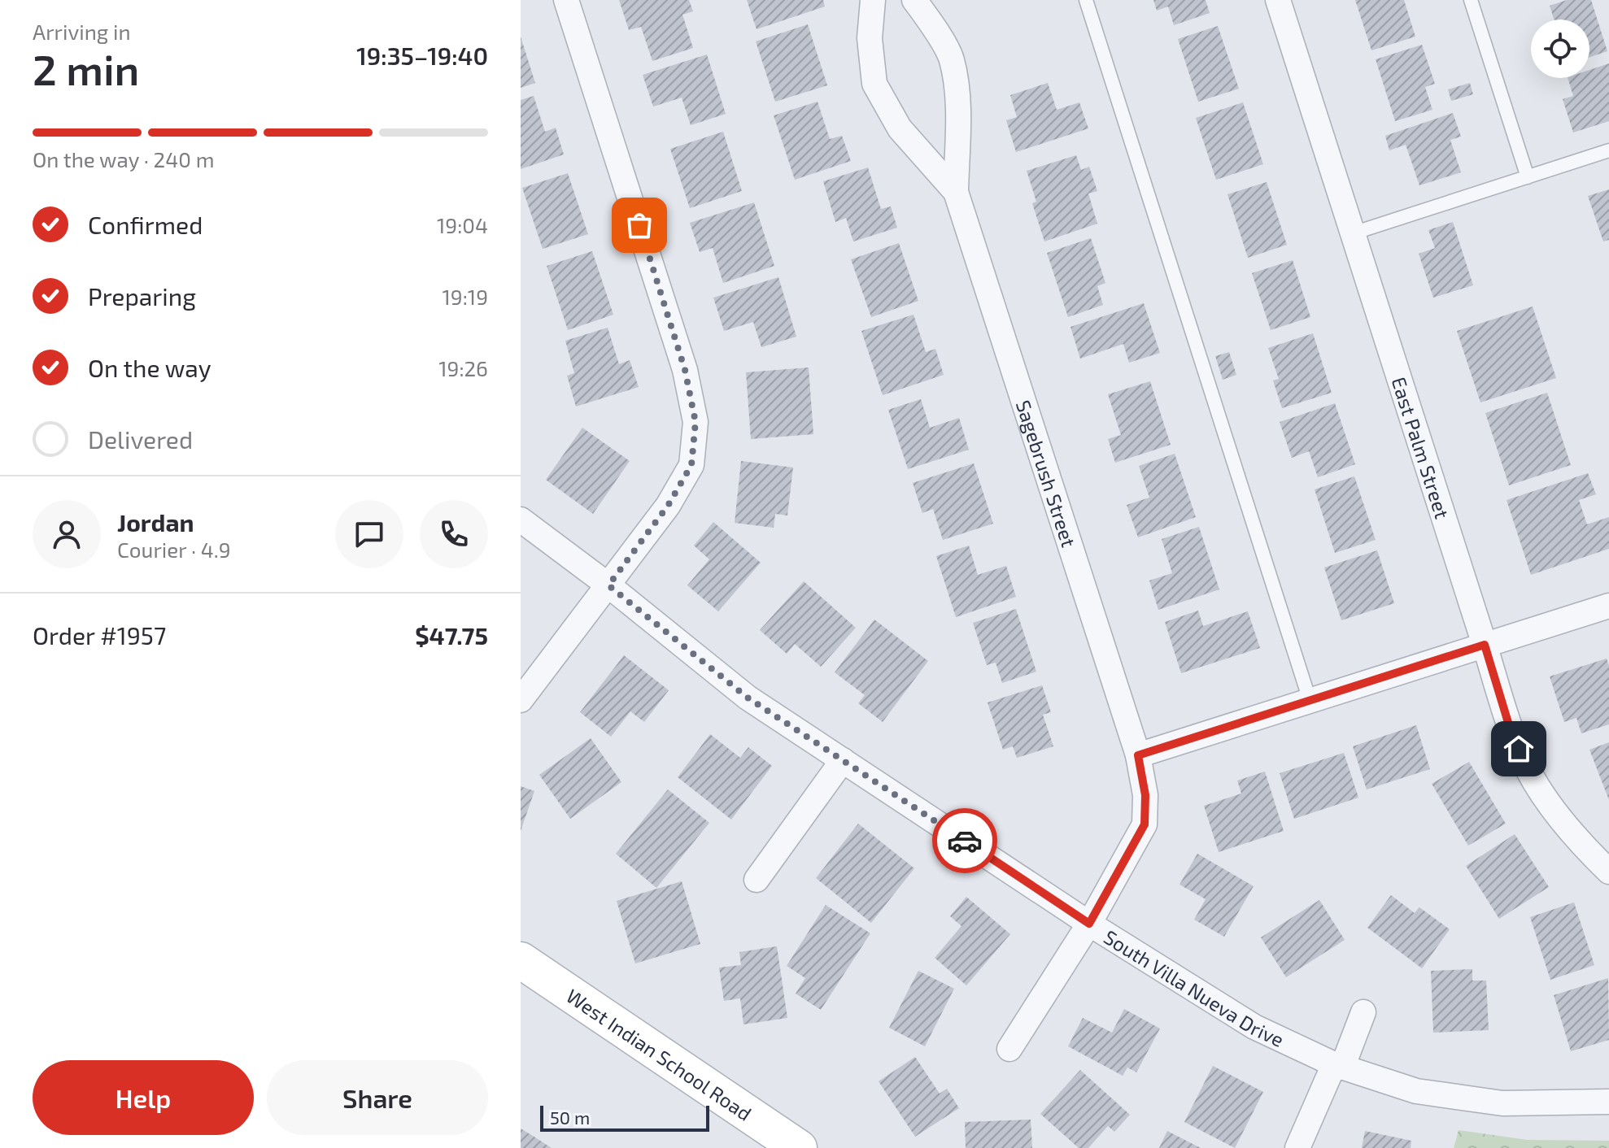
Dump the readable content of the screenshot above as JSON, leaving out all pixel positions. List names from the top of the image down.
{
  "streets": {
    "main road": ["West Indian School Road"],
    "street": ["East Palm Street", "Sagebrush Street", "South Villa Nueva Drive"]
  },
  "crossings": [
    ["Sagebrush Street", "South Villa Nueva Drive"]
  ],
  "scale_bar": "50 m",
  "page": {
    "heading": ["2 min", "Arriving in", "19:35–19:40"],
    "panel": [
      "Jordan",
      "Courier · 4.9",
      "Order #1957",
      "$47.75"
    ],
    "bar": "On the way · 240 m",
    "list": [
      ["Confirmed", "19:04"],
      ["Preparing", "19:19"],
      ["On the way", "19:26"],
      "Delivered"
    ],
    "buttons": ["Help", "Share"],
    "scale": "50 m"
  }
}
